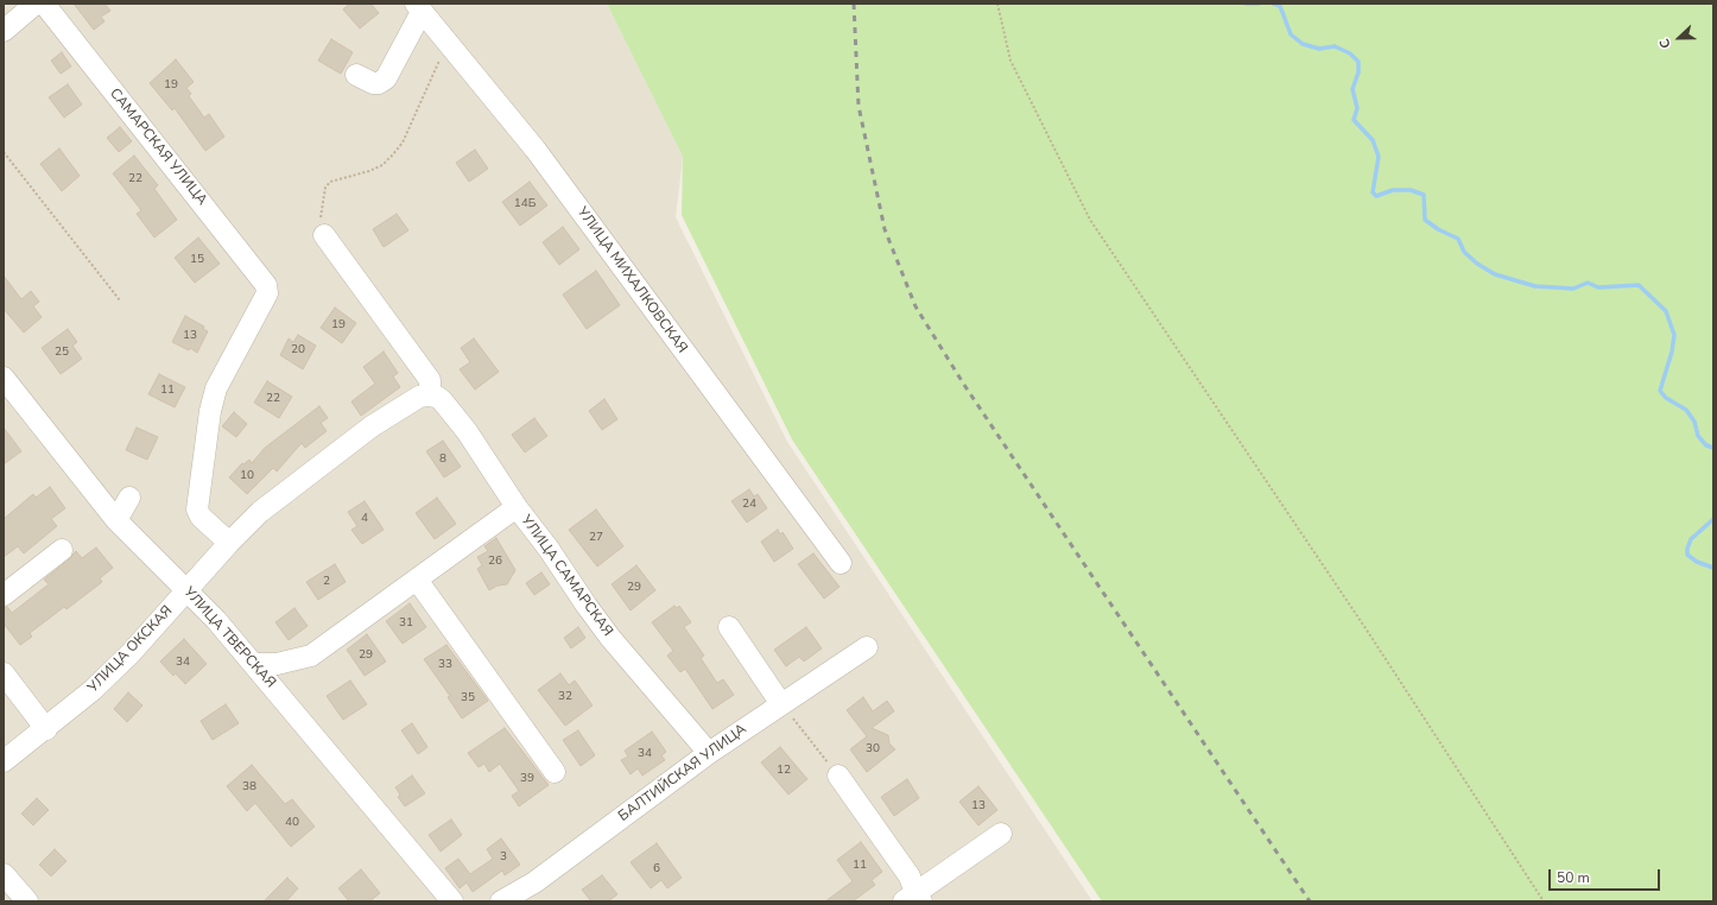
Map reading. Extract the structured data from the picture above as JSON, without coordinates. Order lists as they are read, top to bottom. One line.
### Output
{"streets":{"street":["САМАРСКАЯ УЛИЦА","УЛИЦА МИХАЛКОВСКАЯ","УЛИЦА САМАРСКАЯ","УЛИЦА ТВЕРСКАЯ","УЛИЦА ОКСКАЯ","БАЛТИЙСКАЯ УЛИЦА"]},"crossings":[["САМАРСКАЯ УЛИЦА","УЛИЦА ОКСКАЯ"],["УЛИЦА САМАРСКАЯ","УЛИЦА ОКСКАЯ"],["УЛИЦА САМАРСКАЯ","БАЛТИЙСКАЯ УЛИЦА"],["УЛИЦА ТВЕРСКАЯ","УЛИЦА ОКСКАЯ"]],"house_numbers":["19","22","14Б","15","19","13","20","25","11","22","8","10","24","4","27","26","2","29","31","29","34","33","32","35","30","34","12","39","38","13","40","3","11","6"],"scale_bar":"50 m","north":"left"}
